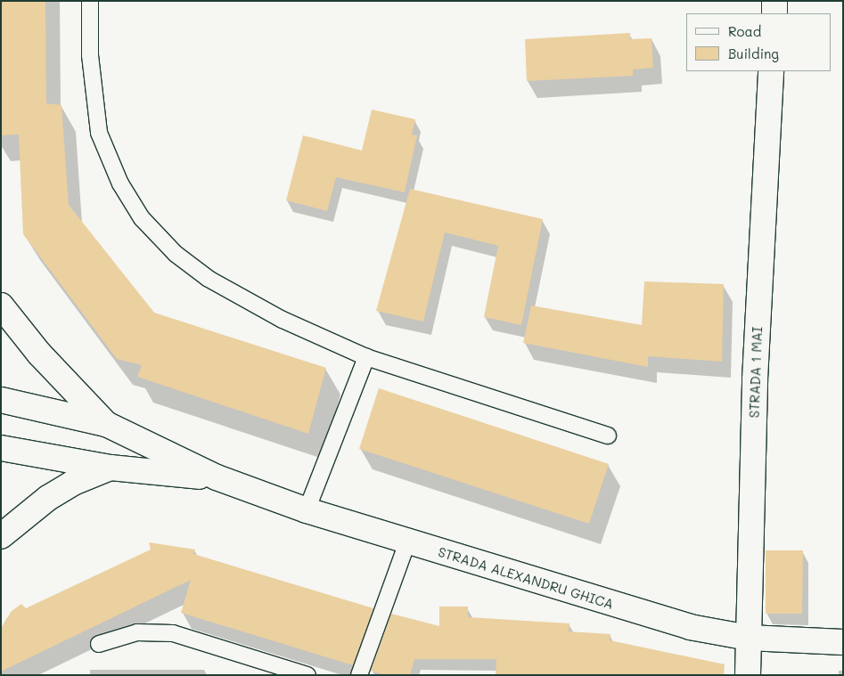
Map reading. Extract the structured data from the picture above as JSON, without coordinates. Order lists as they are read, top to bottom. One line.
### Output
{"streets":{"street":["STRADA 1 MAI","STRADA ALEXANDRU GHICA"]},"crossings":[["STRADA 1 MAI","STRADA ALEXANDRU GHICA"]],"legend":["Road","Building"]}
